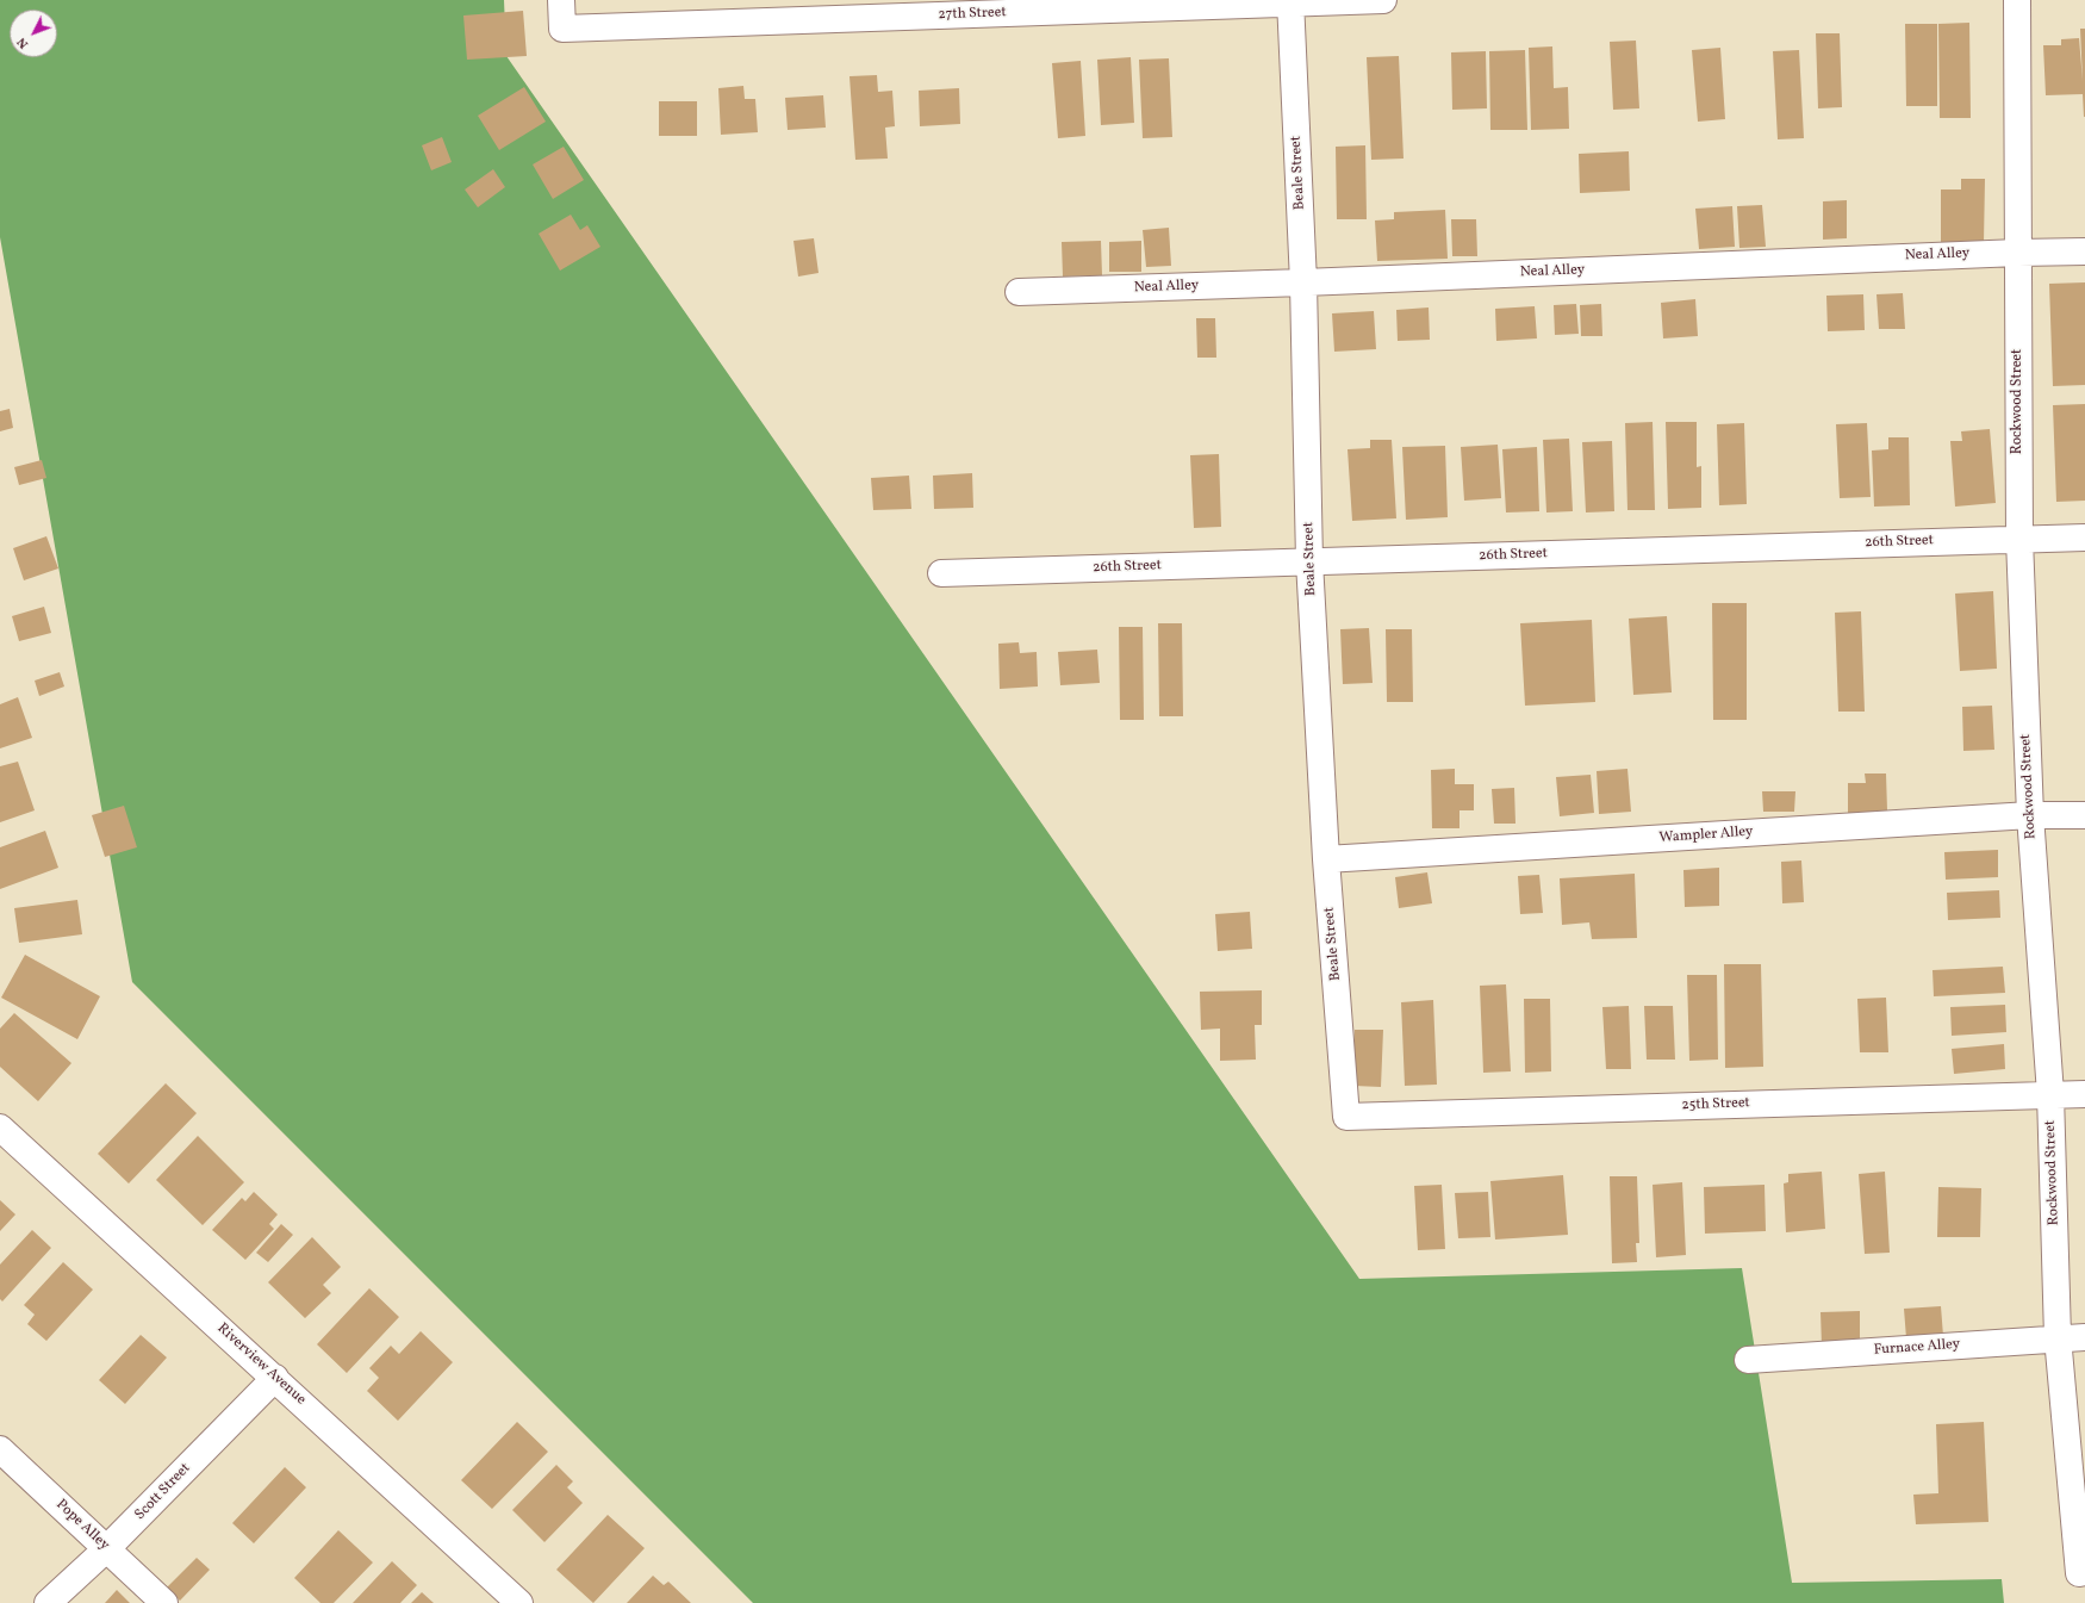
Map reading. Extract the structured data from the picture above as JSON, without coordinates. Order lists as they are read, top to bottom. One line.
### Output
{"streets":{"street":["27th Street","Beale Street","Neal Alley","Rockwood Street","26th Street","Wampler Alley","25th Street","Furnace Alley","Riverview Avenue","Scott Street","Pope Alley"]},"crossings":[["27th Street","Beale Street"],["Beale Street","Neal Alley"],["Beale Street","26th Street"],["Beale Street","Wampler Alley"],["Beale Street","25th Street"],["Neal Alley","Rockwood Street"],["Rockwood Street","26th Street"],["Rockwood Street","Wampler Alley"],["Rockwood Street","25th Street"],["Rockwood Street","Furnace Alley"],["Riverview Avenue","Scott Street"],["Scott Street","Pope Alley"]],"north":"bottom left"}
